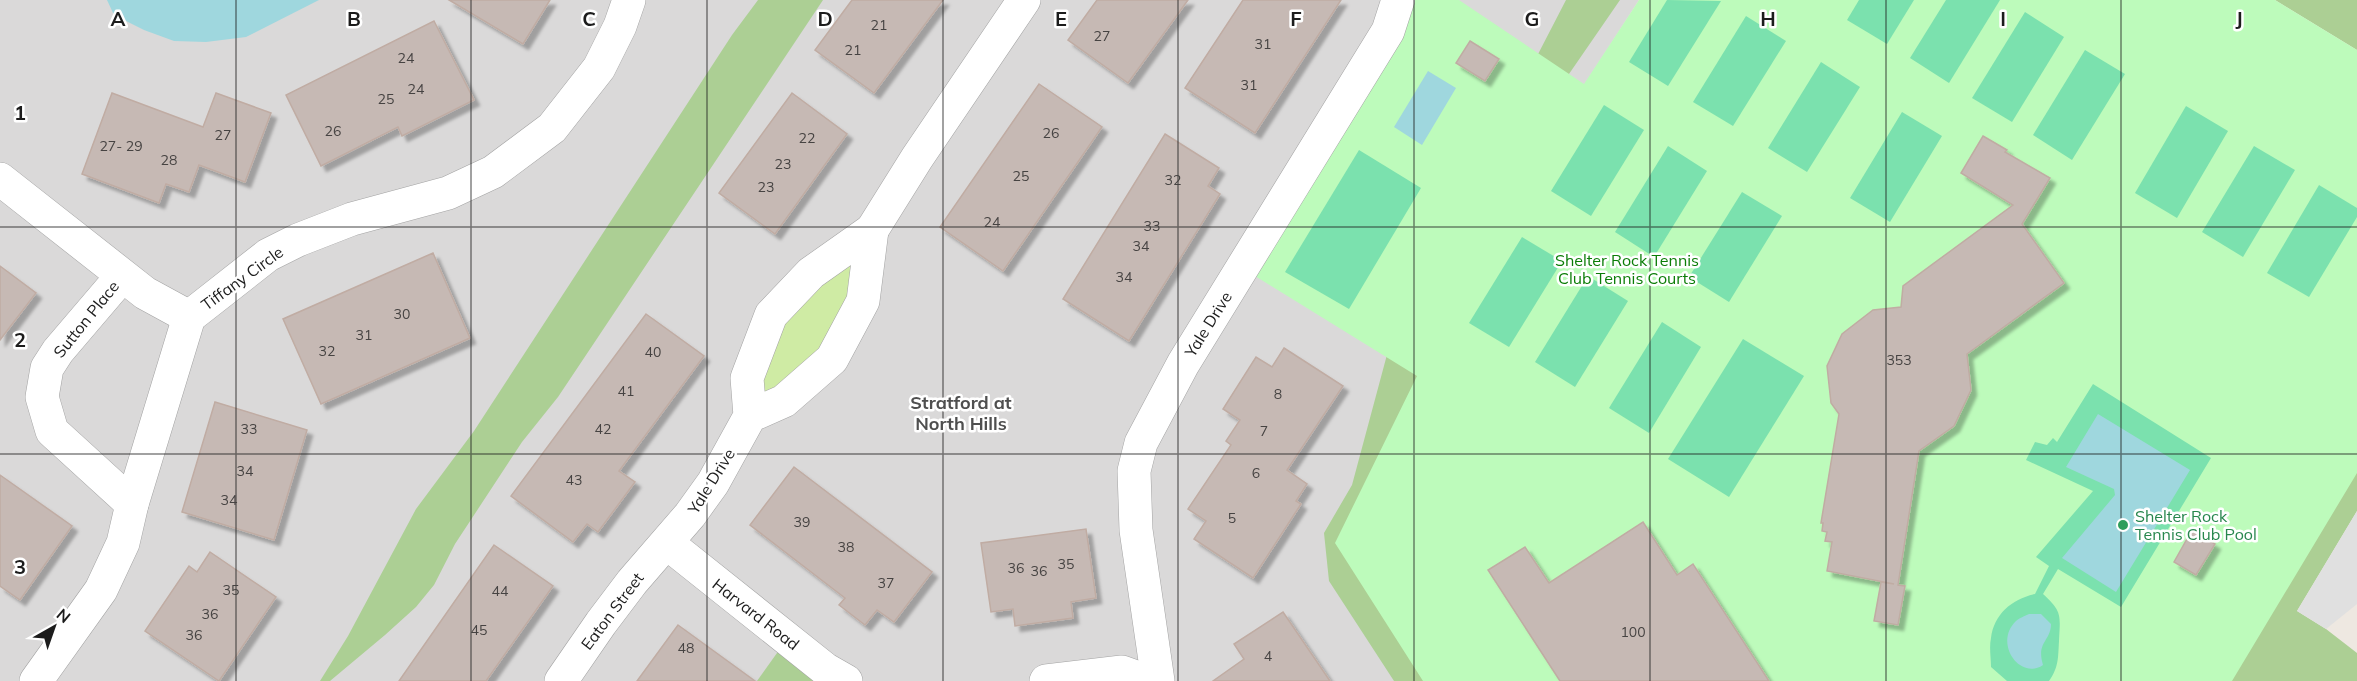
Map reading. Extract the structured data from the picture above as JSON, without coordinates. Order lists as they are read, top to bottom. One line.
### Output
{"streets":{"street":["Tiffany Circle","Sutton Place","Yale Drive","Eaton Street","Harvard Road"]},"crossings":[["Tiffany Circle","Sutton Place"],["Yale Drive","Eaton Street"],["Yale Drive","Harvard Road"],["Eaton Street","Harvard Road"]],"districts":["Stratford at North Hills"],"parks":["Shelter Rock Tennis Club Tennis Courts"],"places":["Shelter Rock Tennis Club Pool"],"house_numbers":["21","27","31","21","24","31","24","25","26","26","27","22","27- 29","28","23","25","32","23","24","33","34","34","30","31","32","40","353","41","8","33","42","7","34","6","43","34","5","39","38","35","36","36","37","35","44","36","45","100","36","48","4"],"north":"top right","grid":{"columns":["A","B","C","D","E","F","G","H","I","J"],"rows":["1","2","3"]}}
